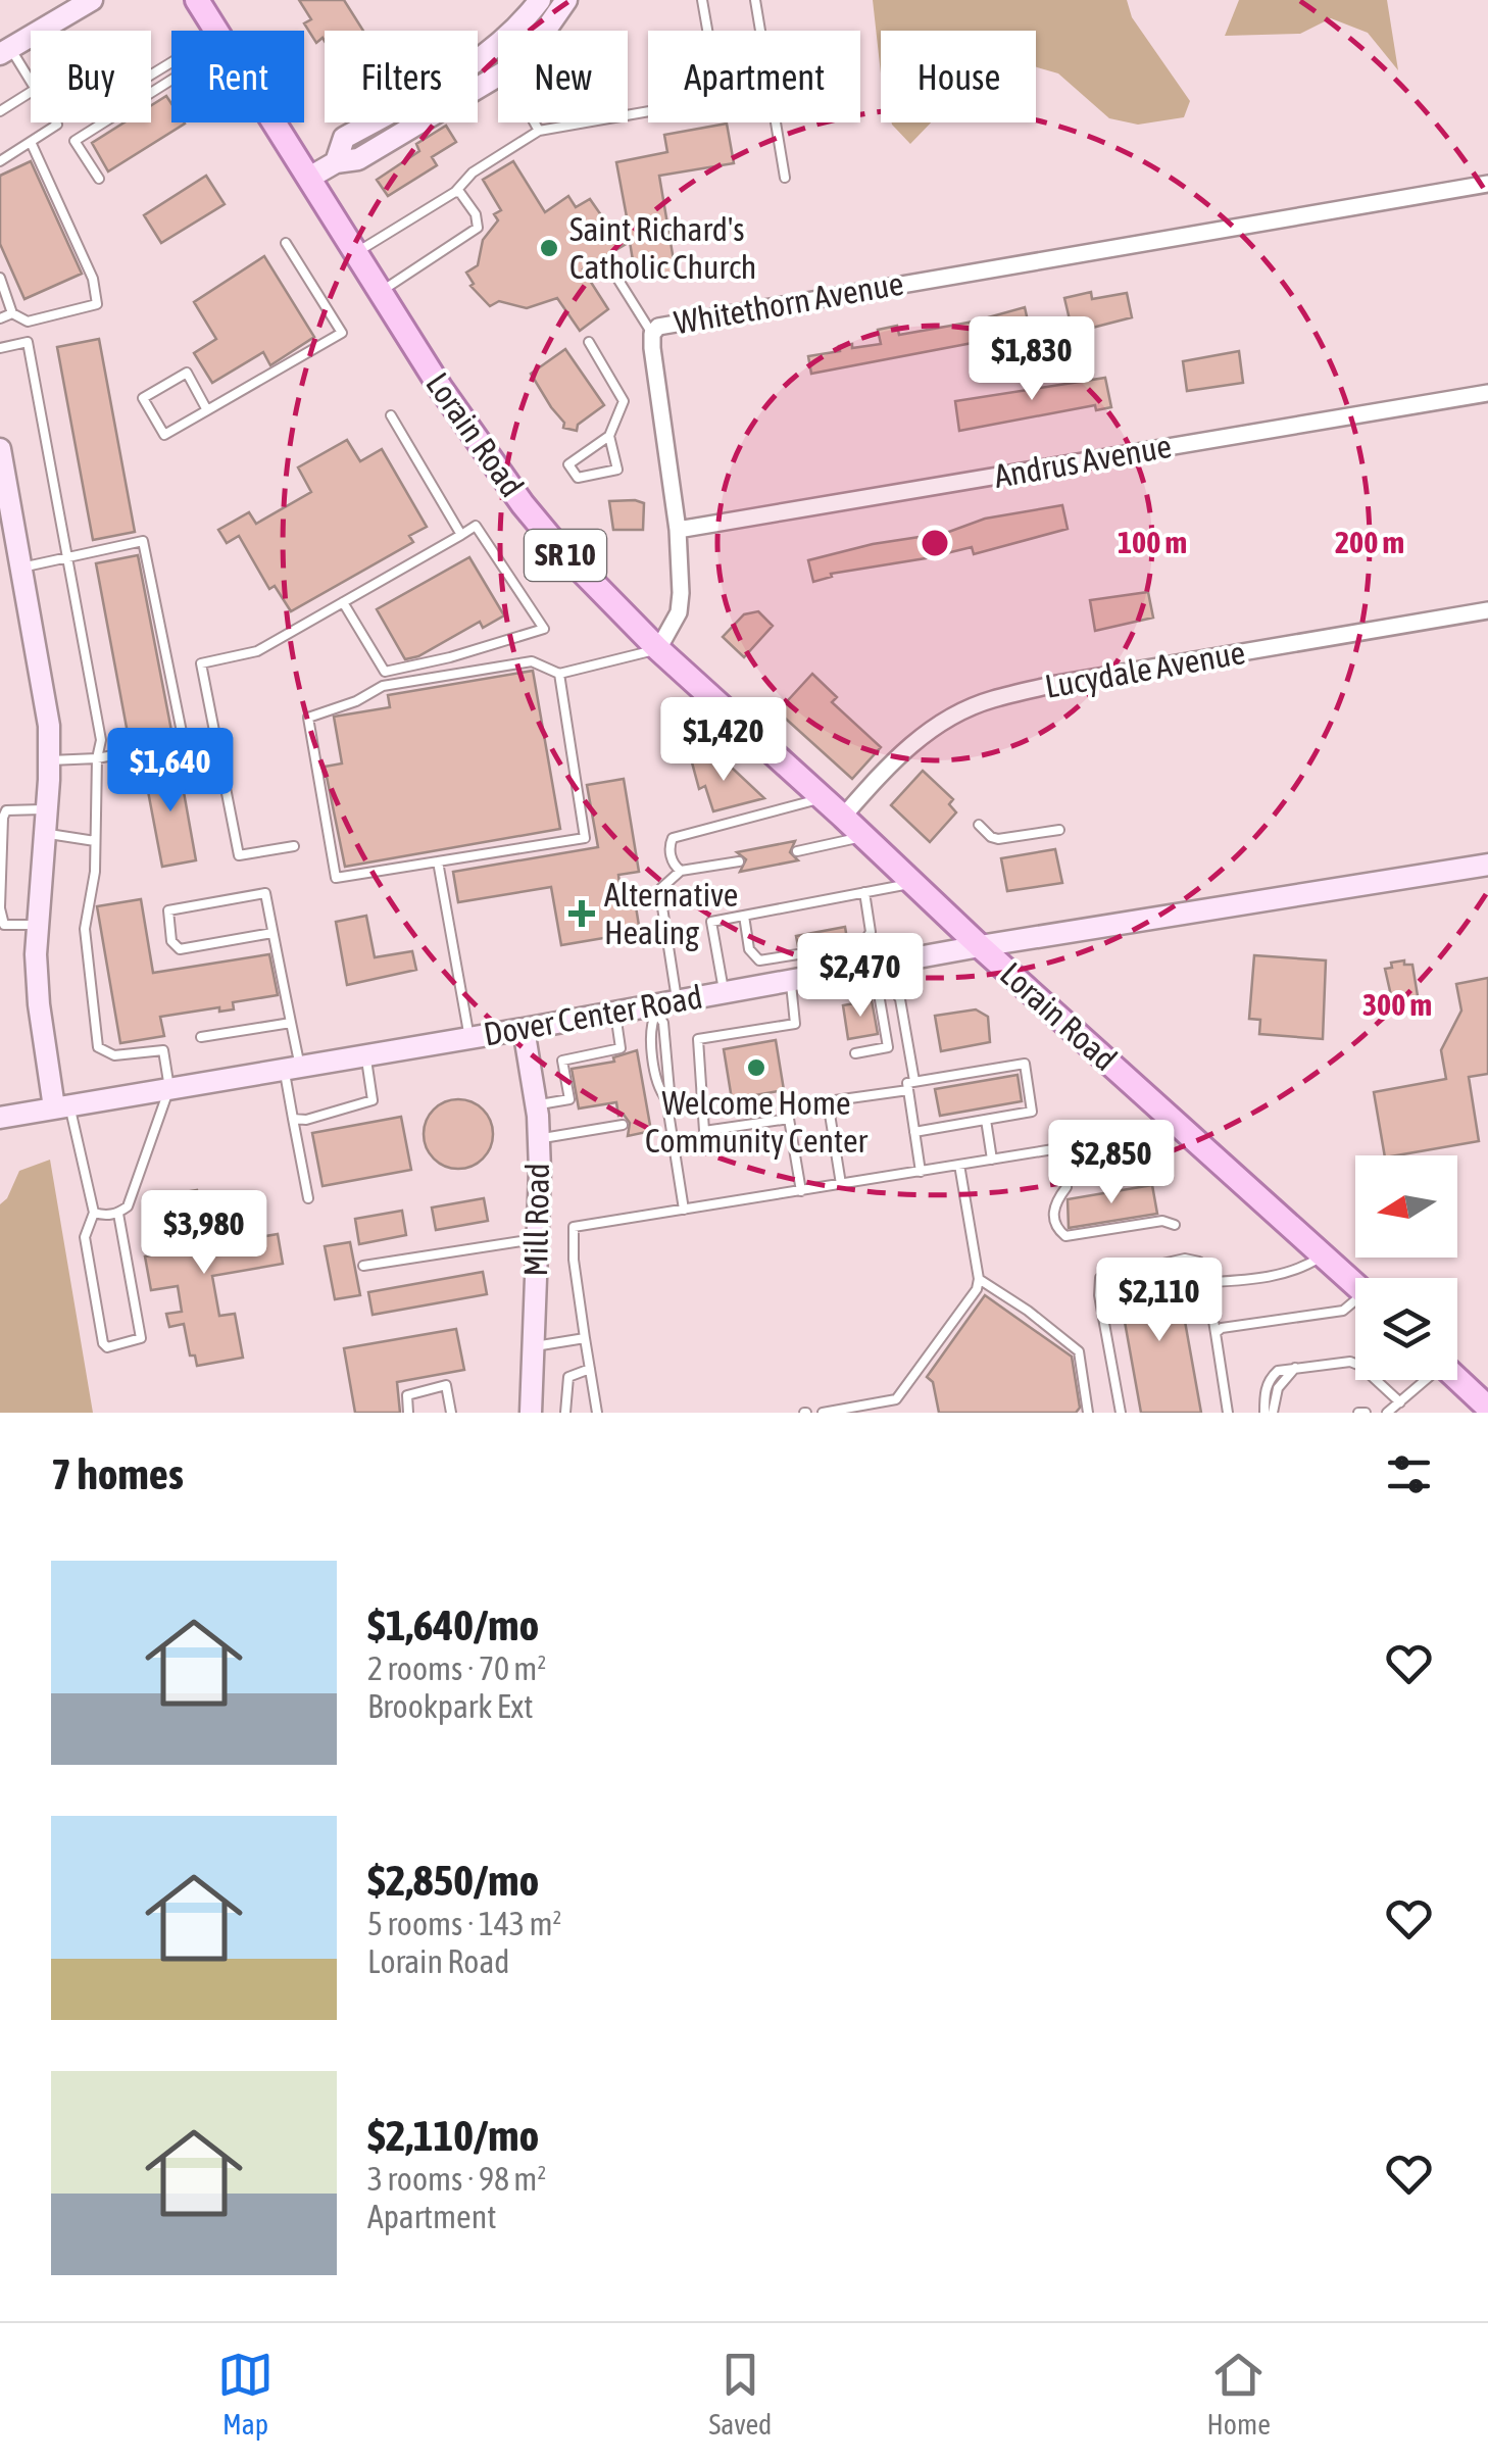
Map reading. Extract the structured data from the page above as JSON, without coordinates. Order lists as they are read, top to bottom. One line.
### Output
{"streets":{"main road":["Lorain Road","SR 10"],"street":["Whitethorn Avenue","Andrus Avenue","Lucydale Avenue","Dover Center Road","Mill Road"]},"crossings":[["Whitethorn Avenue","Lorain Road"],["Whitethorn Avenue","Andrus Avenue"],["Lorain Road","Lucydale Avenue"],["Lorain Road","Dover Center Road"],["Dover Center Road","Mill Road"]],"places":{"other":["Saint Richard's Catholic Church","Welcome Home Community Center"],"health":["Alternative Healing"]},"north":"left","page":{"chip":["Buy","Rent","Filters","New","Apartment","House"],"price":["$1,830","$1,420","$1,640","$2,470","$2,850","$3,980","$2,110"],"heading":"7 homes","list":[{"name":"$1,640/mo","note":"2 rooms · 70 m² · Brookpark Ext"},{"name":"$2,850/mo","note":"5 rooms · 143 m² · Lorain Road"},{"name":"$2,110/mo","note":"3 rooms · 98 m² · Apartment"}],"tabs":["Map","Saved","Home"]},"rings":["100 m","200 m","300 m"]}
